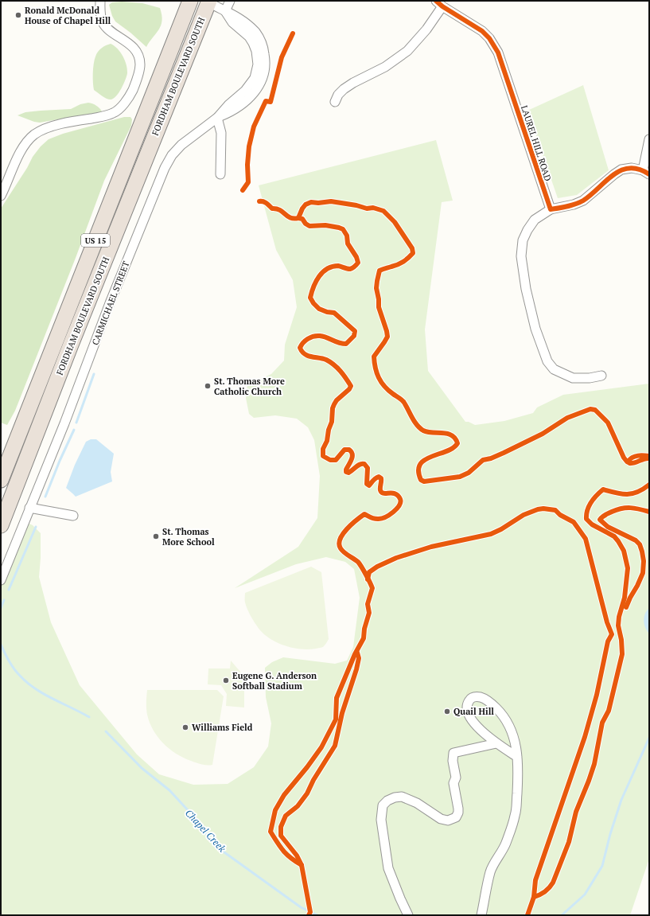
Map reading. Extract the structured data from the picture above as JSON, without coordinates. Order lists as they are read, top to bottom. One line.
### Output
{"streets":{"highway":["FORDHAM BOULEVARD SOUTH","US 15"],"street":["LAUREL HILL ROAD","CARMICHAEL STREET"]},"water":["Chapel Creek"],"places":["Ronald McDonald House of Chapel Hill","St. Thomas More Catholic Church","St. Thomas More School","Eugene G. Anderson Softball Stadium","Quail Hill","Williams Field"]}
